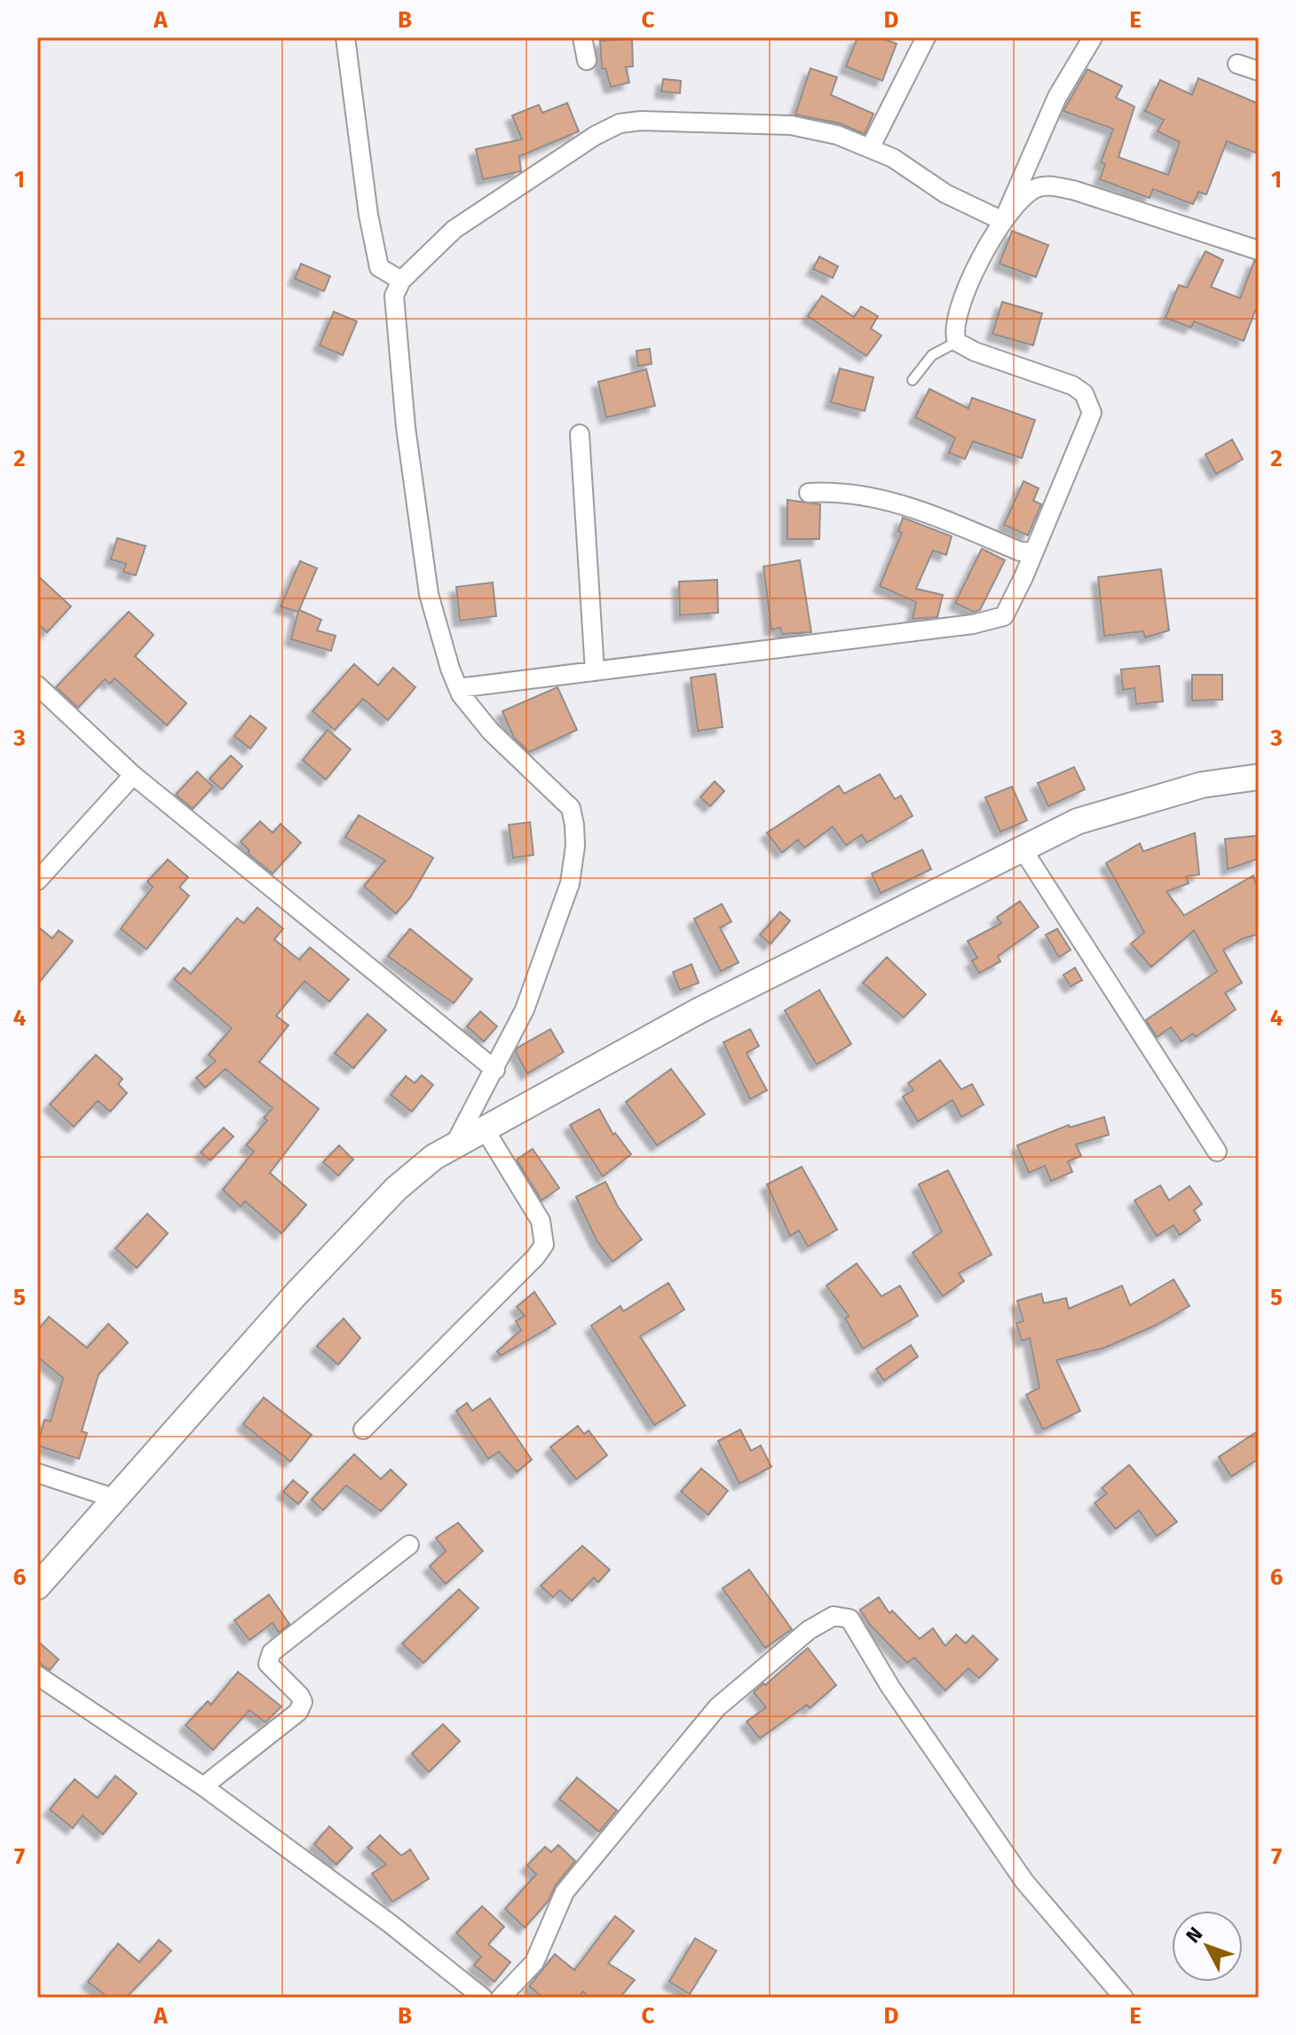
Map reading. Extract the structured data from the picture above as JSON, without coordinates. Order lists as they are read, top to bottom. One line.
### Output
{"north":"top left","grid":{"columns":["A","B","C","D","E"],"rows":["1","2","3","4","5","6","7"]}}
